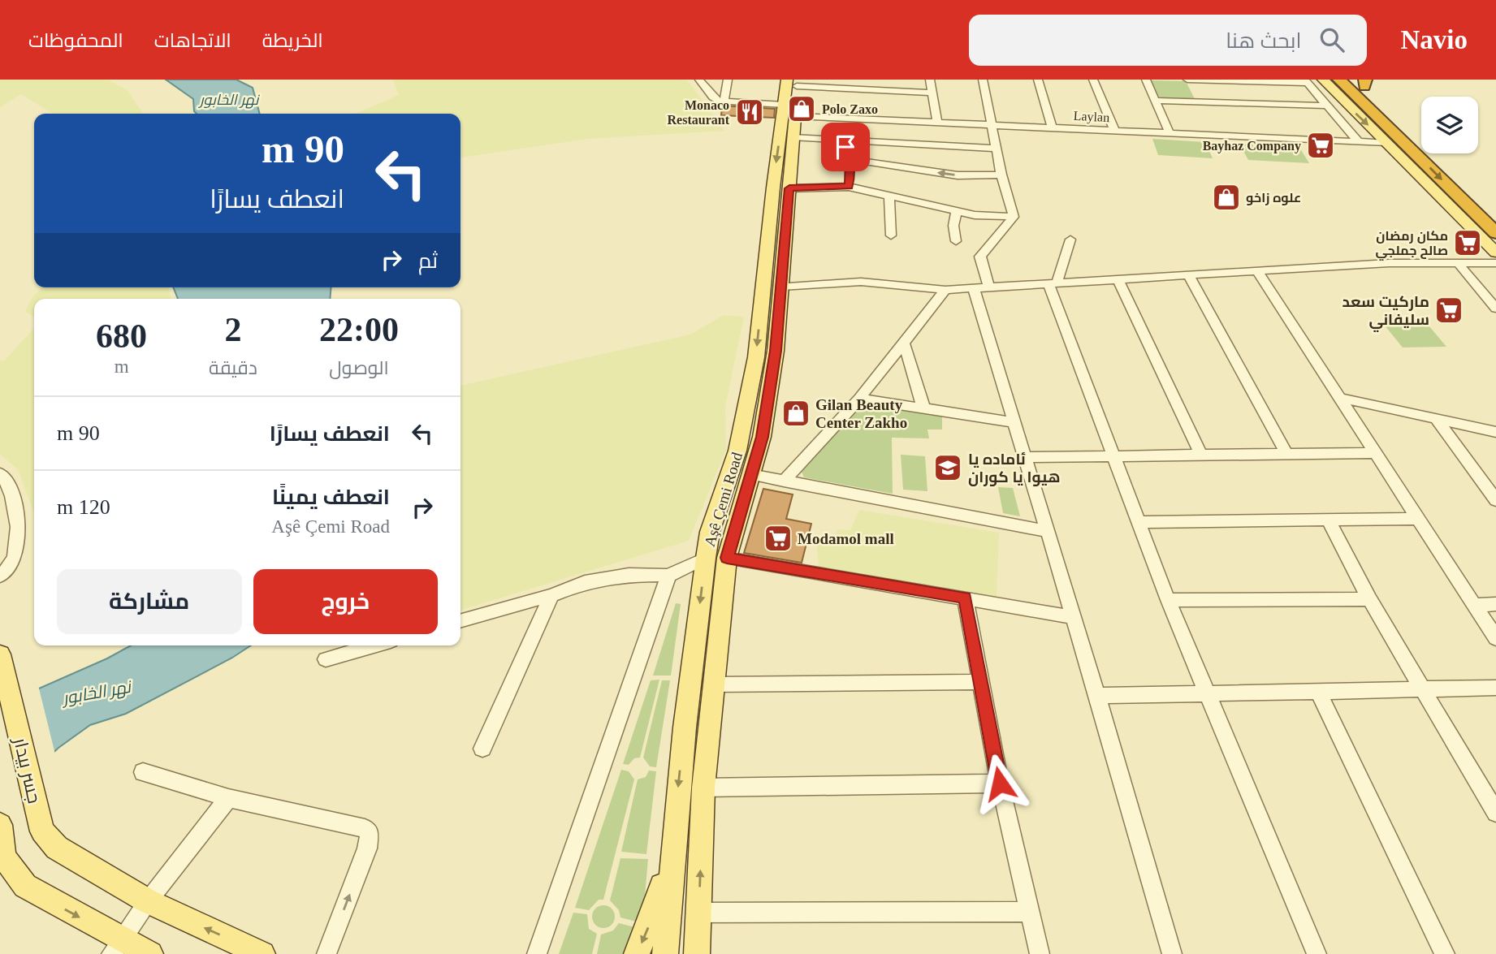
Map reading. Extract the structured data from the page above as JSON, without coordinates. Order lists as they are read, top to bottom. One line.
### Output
{"streets":{"main road":["Aşê Çemi Road","جسر بيدار"],"street":["Laylan"]},"crossings":[["Laylan","Aşê Çemi Road"]],"water":["نهر الخابور"],"places":{"shop":["Polo Zaxo","علوه زاخو","Gilan Beauty Center Zakho"],"restaurant":["Monaco Restaurant"],"supermarket":["Bayhaz Company","مكان رمضان صالح جملجي","ماركيت سعد سليفاني","Modamol mall"],"school or university":["ئاماده یا هیوا یا کوران"]},"page":{"header":"Navio","search":"ابحث هنا","nav":["الخريطة","الاتجاهات","المحفوظات"],"turn":["90 m","انعطف يسارًا"],"then":"ثم","eta":["22:00","الوصول","2","دقيقة","680","m"],"list":[{"name":"انعطف يسارًا","value":"90 m"},{"name":"انعطف يمينًا","note":"Aşê Çemi Road","value":"120 m"}],"buttons":["خروج","مشاركة"]}}
